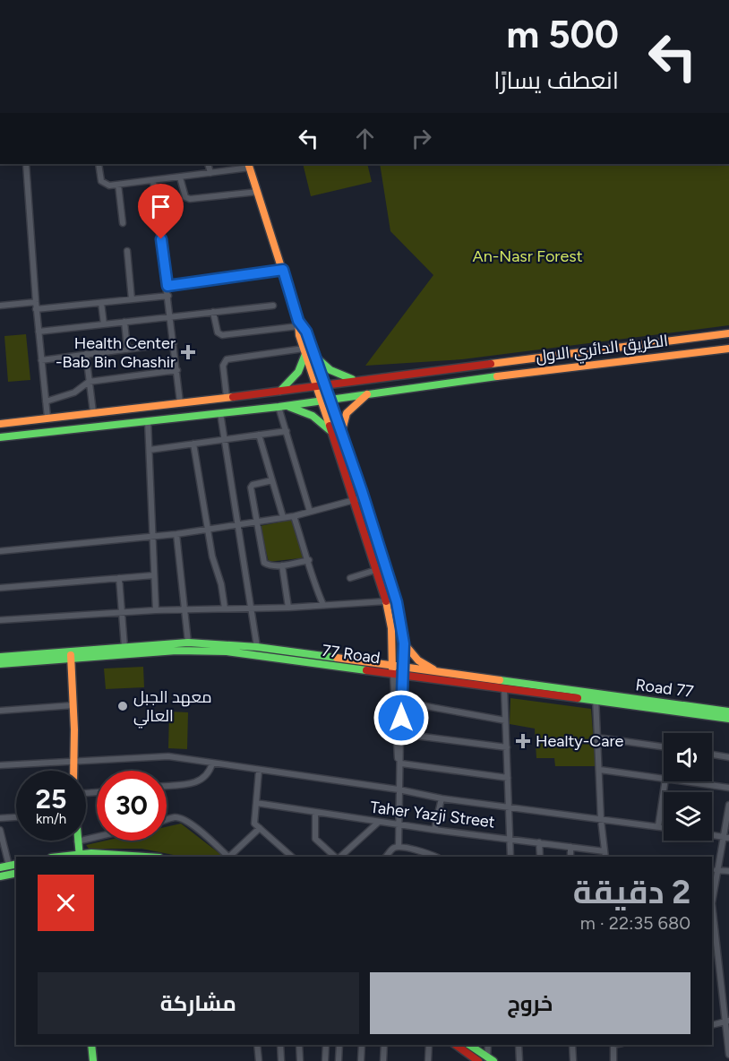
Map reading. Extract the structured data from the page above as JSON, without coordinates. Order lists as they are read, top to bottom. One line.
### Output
{"streets":{"main road":["الطريق الدائري الاول","77 Road","Road 77"],"street":["Taher Yazji Street"]},"crossings":[["77 Road","Road 77"]],"parks":["An-Nasr Forest"],"places":{"health":["Health Center -Bab Bin Ghashir","Healty-Care"],"other":["معهد الجبل العالي"]},"page":{"turn":["500 m","انعطف يسارًا"],"speed":"25 km/h","limit":"30","heading":["2 دقيقة","680 m · 22:35"],"buttons":["خروج","مشاركة"]}}
